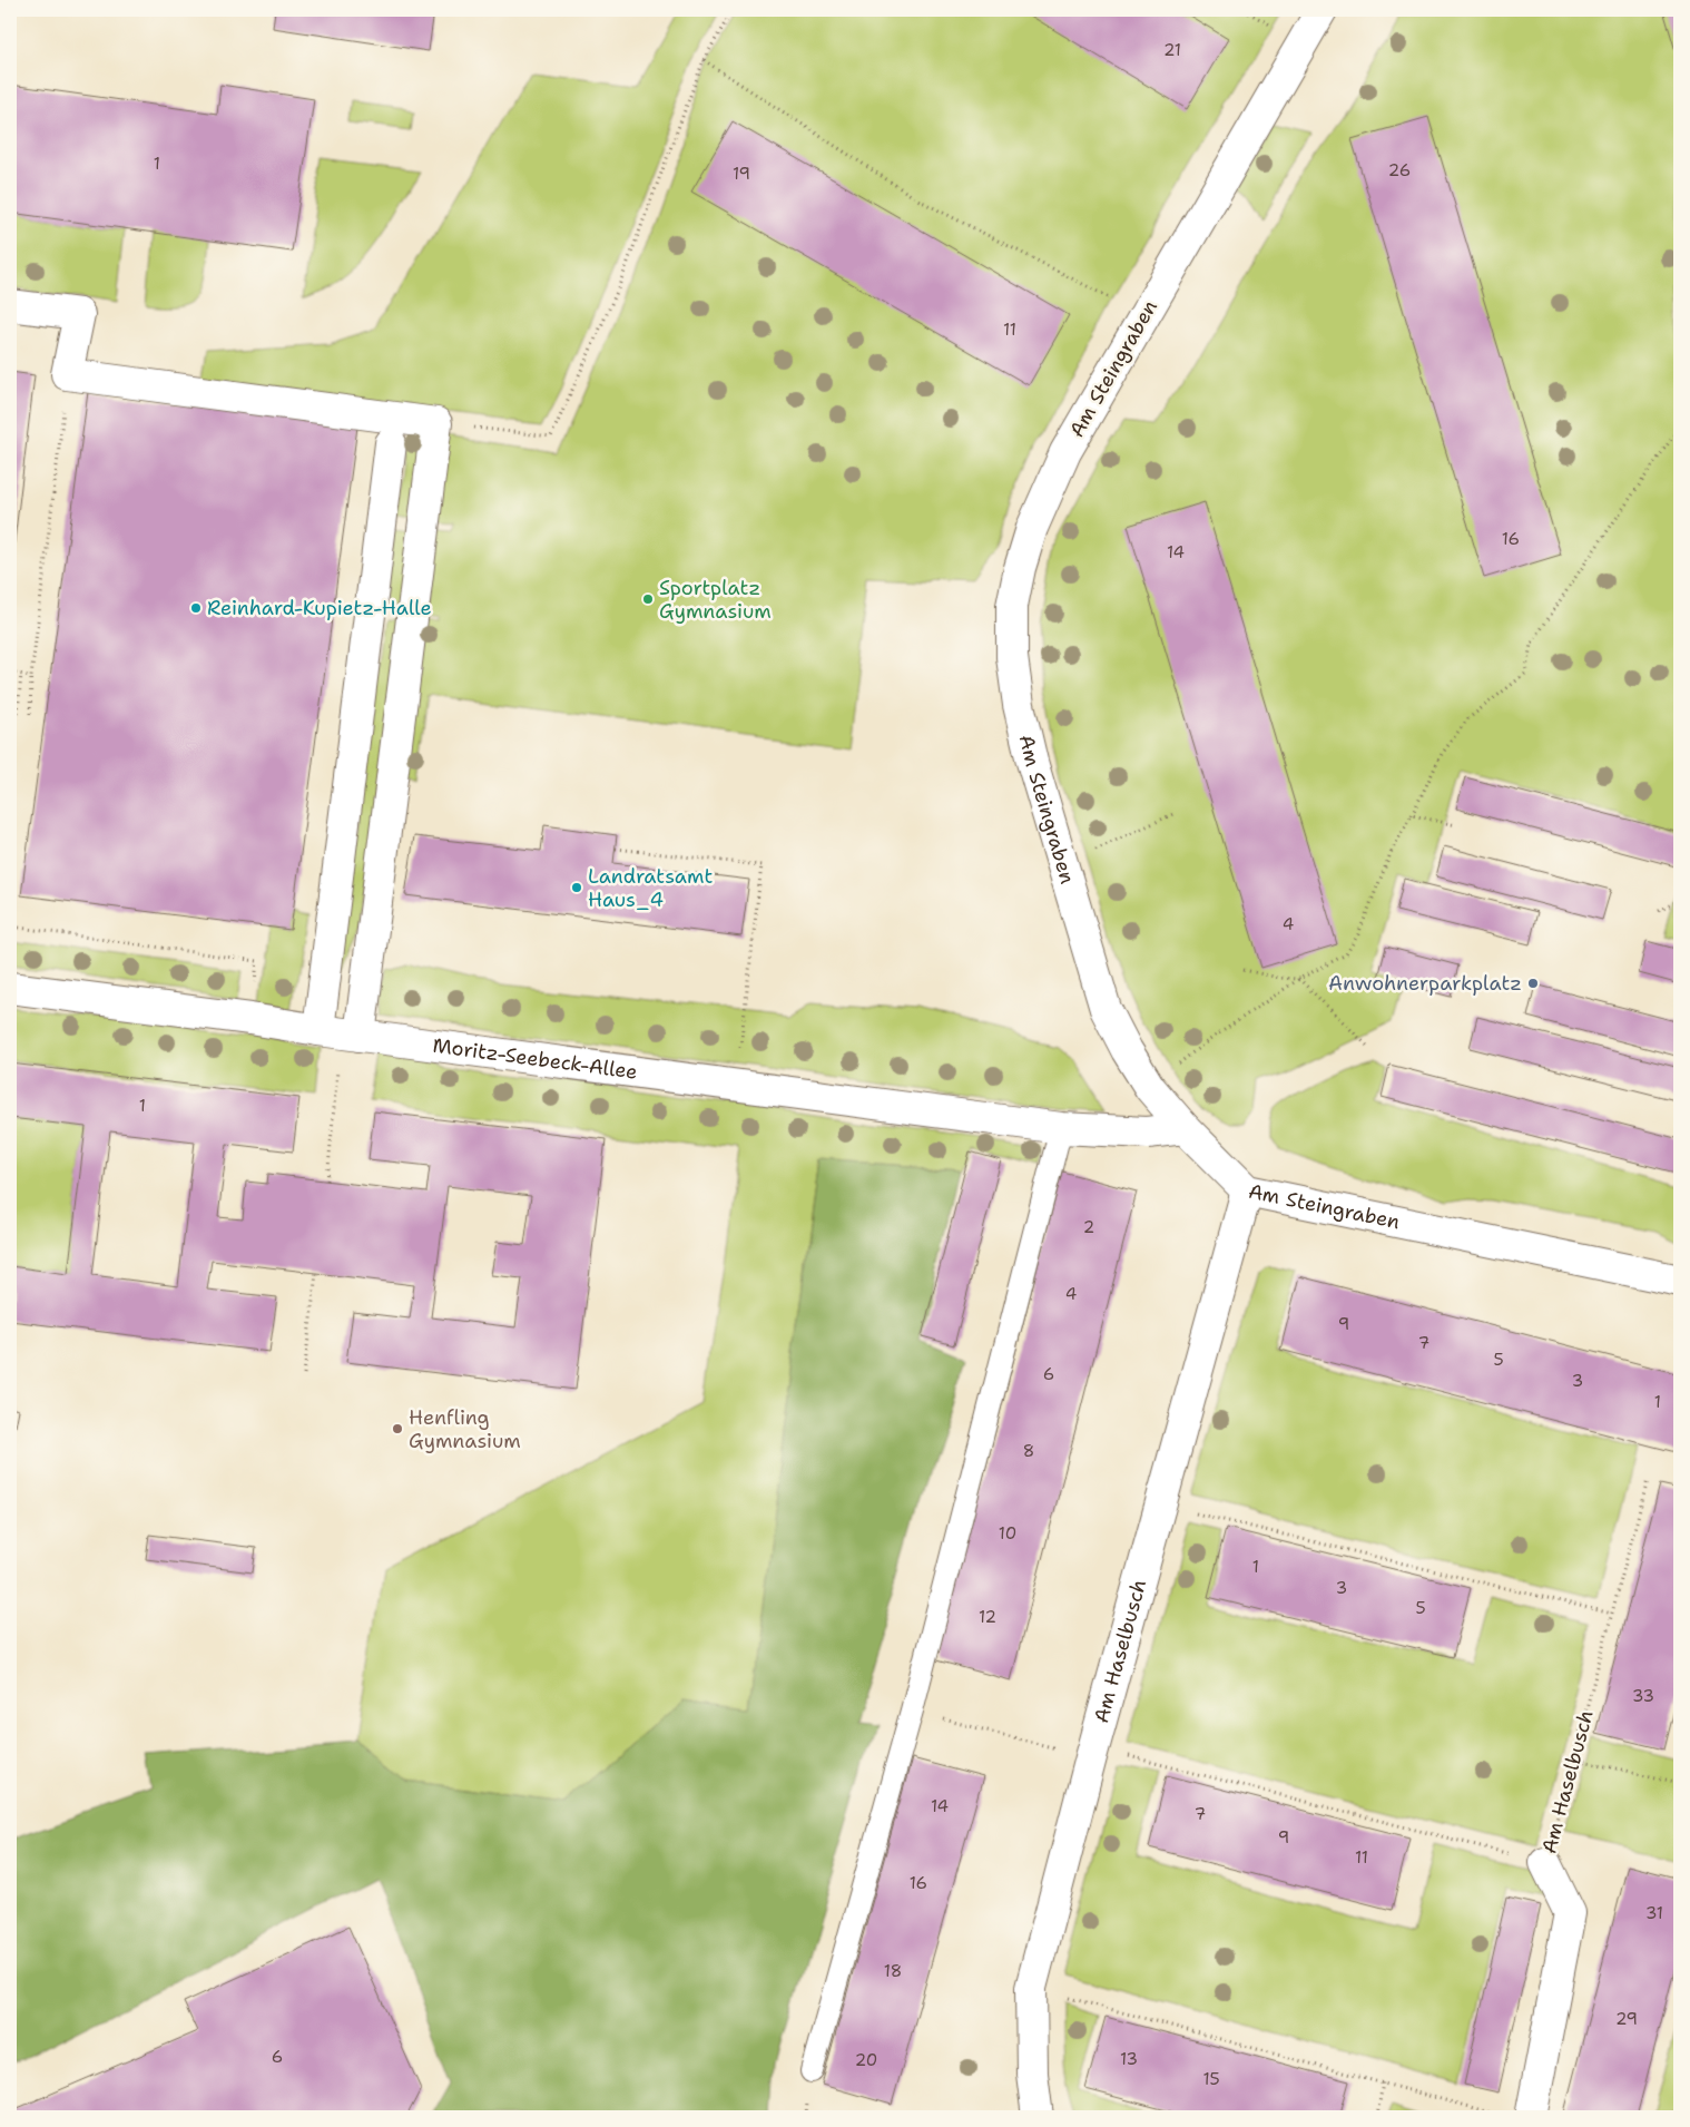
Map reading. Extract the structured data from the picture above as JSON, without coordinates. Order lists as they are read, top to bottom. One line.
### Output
{"streets":{"street":["Am Steingraben","Moritz-Seebeck-Allee","Am Haselbusch"]},"crossings":[["Am Steingraben","Moritz-Seebeck-Allee"],["Am Steingraben","Am Haselbusch"]],"places":["Sportplatz Gymnasium","Reinhard-Kupietz-Halle","Landratsamt Haus_4","Anwohnerparkplatz","Henfling Gymnasium"],"house_numbers":["21","1","26","19","11","16","14","4","1","2","4","9","7","5","6","3","1","8","10","1","3","5","12","33","14","7","9","11","16","31","18","29","6","13","20","15"]}
